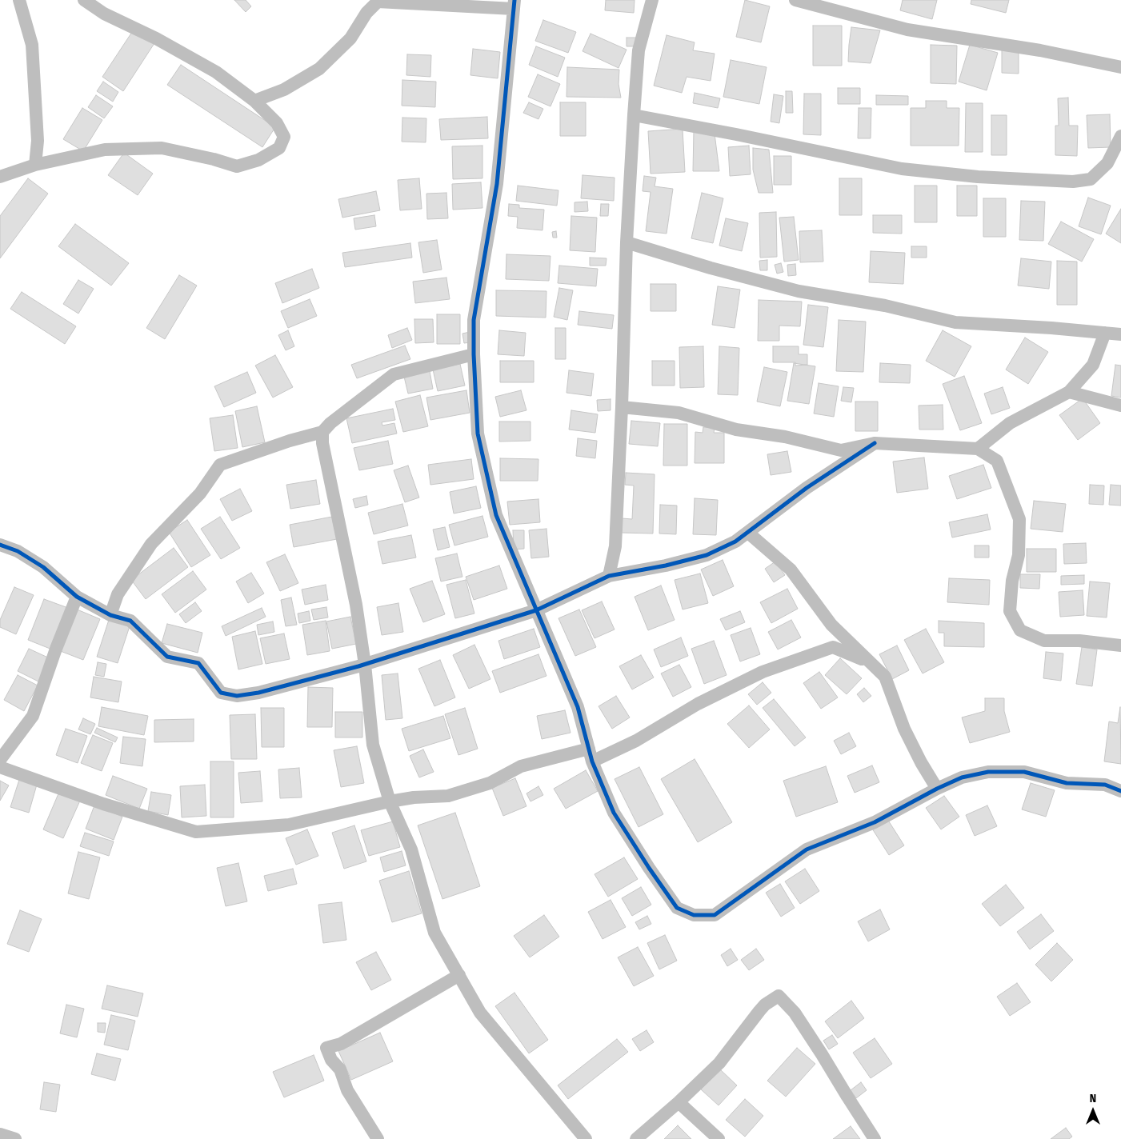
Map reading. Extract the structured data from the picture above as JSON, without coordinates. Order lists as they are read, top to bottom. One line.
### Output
{"north":"top"}
